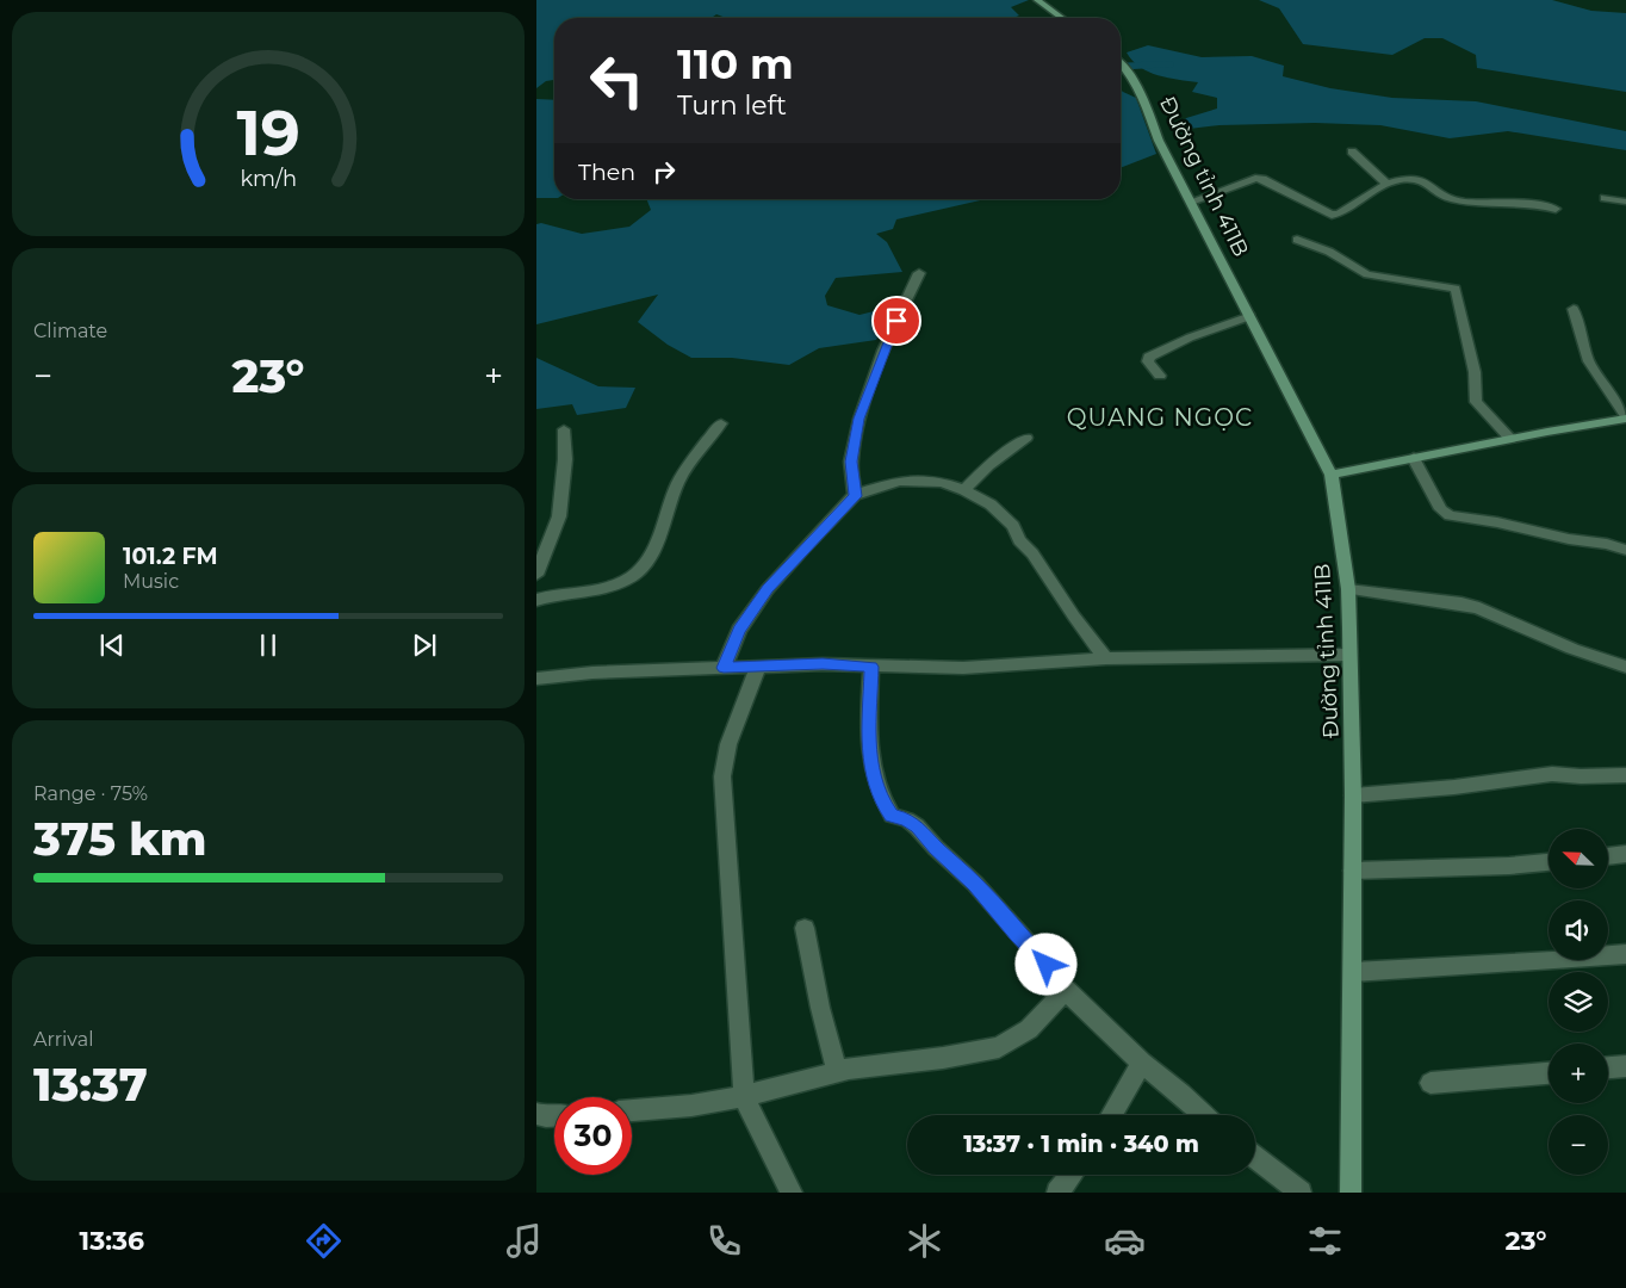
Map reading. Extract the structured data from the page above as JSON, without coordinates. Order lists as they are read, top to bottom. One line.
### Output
{"streets":{"main road":["Đường tỉnh 411B"]},"districts":["QUANG NGỌC"],"north":"top left","page":{"turn":["110 m","Turn left"],"then":"Then","tile":["Climate",["Range · 75%","375 km"],["Arrival","13:37"]],"heat":["−","23°","+"],"song":["101.2 FM","Music"],"map_buttons":["+","−"],"limit":"30","trip":"13:37 · 1 min · 340 m","tabs":["13:36","23°"],"gauge":["19","km/h"]}}
